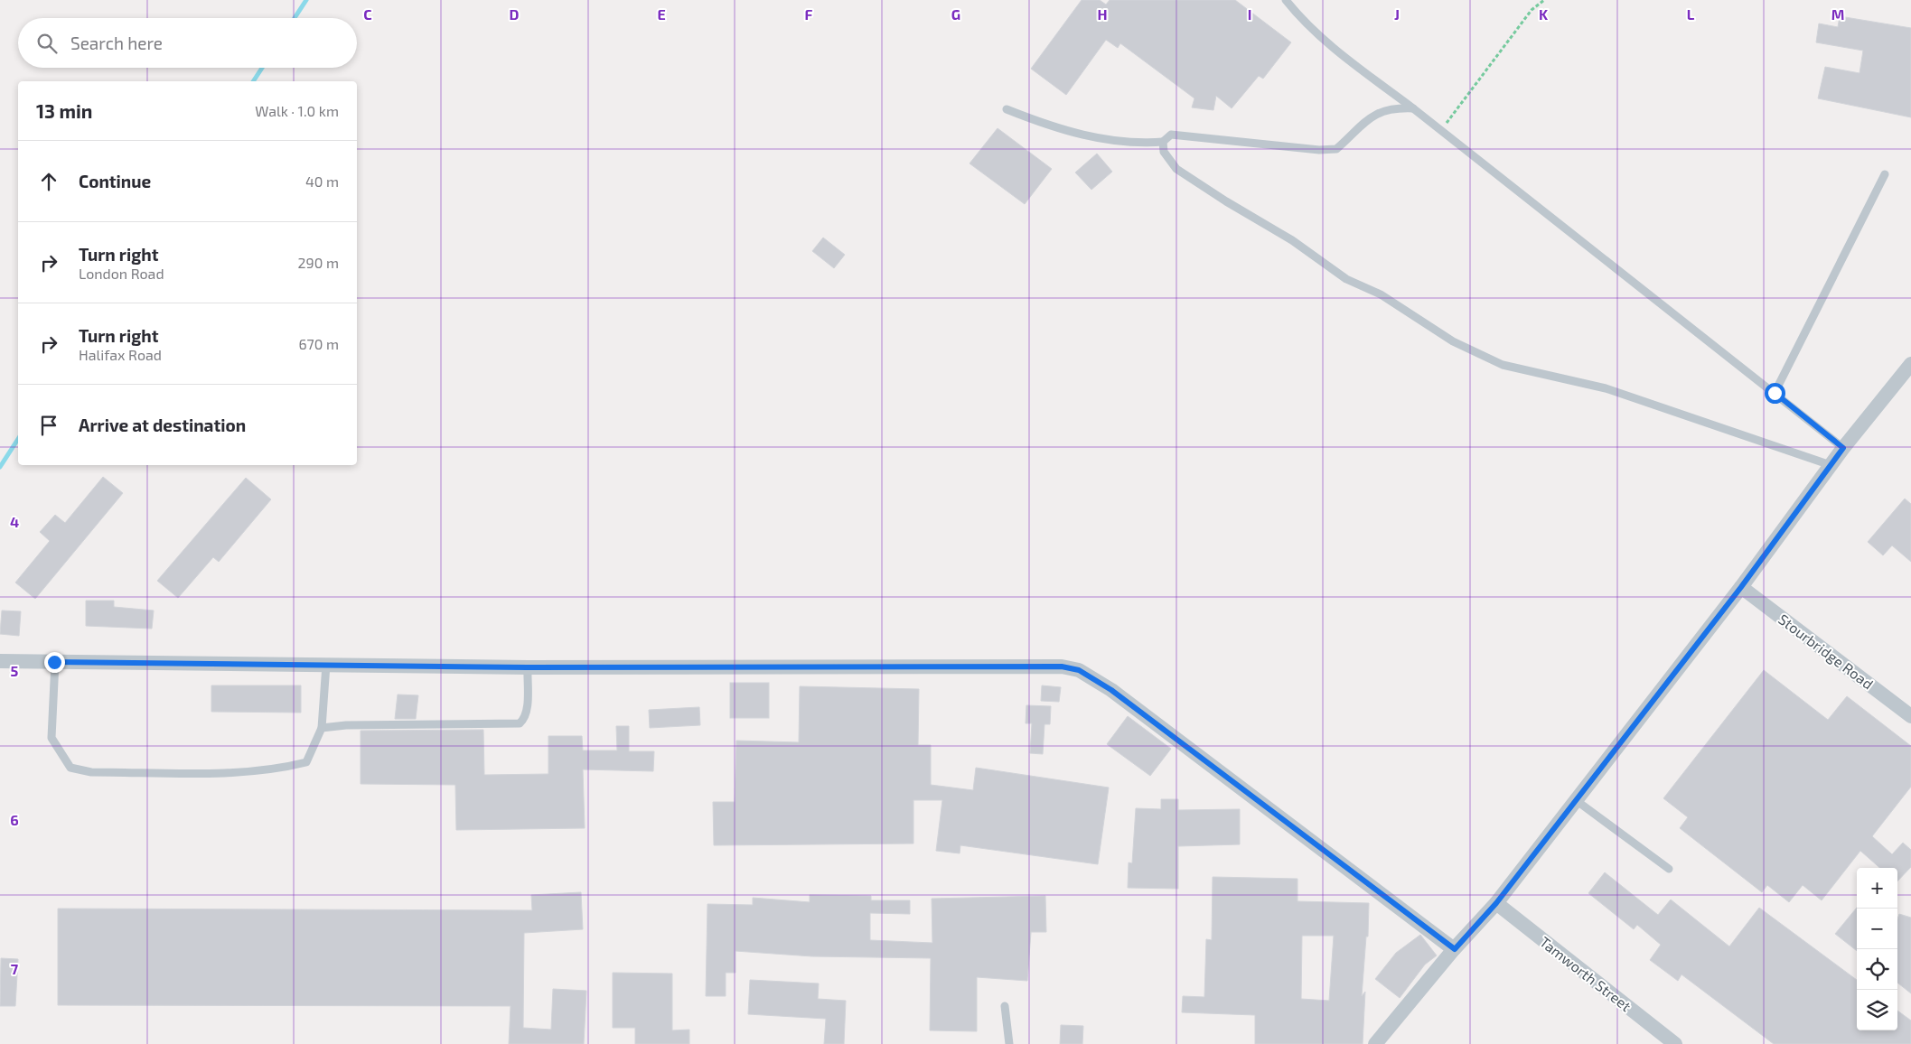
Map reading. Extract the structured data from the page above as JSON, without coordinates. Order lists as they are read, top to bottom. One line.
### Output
{"streets":{"street":["Stourbridge Road","Tamworth Street"]},"page":{"search":"Search here","heading":["13 min","Walk · 1.0 km"],"list":[["Continue","40 m"],["Turn right","London Road","290 m"],["Turn right","Halifax Road","670 m"],"Arrive at destination"],"map_buttons":["+","−"]},"grid":{"columns":["C","D","E","F","G","H","I","J","K","L","M"],"rows":["4","5","6","7"]}}
